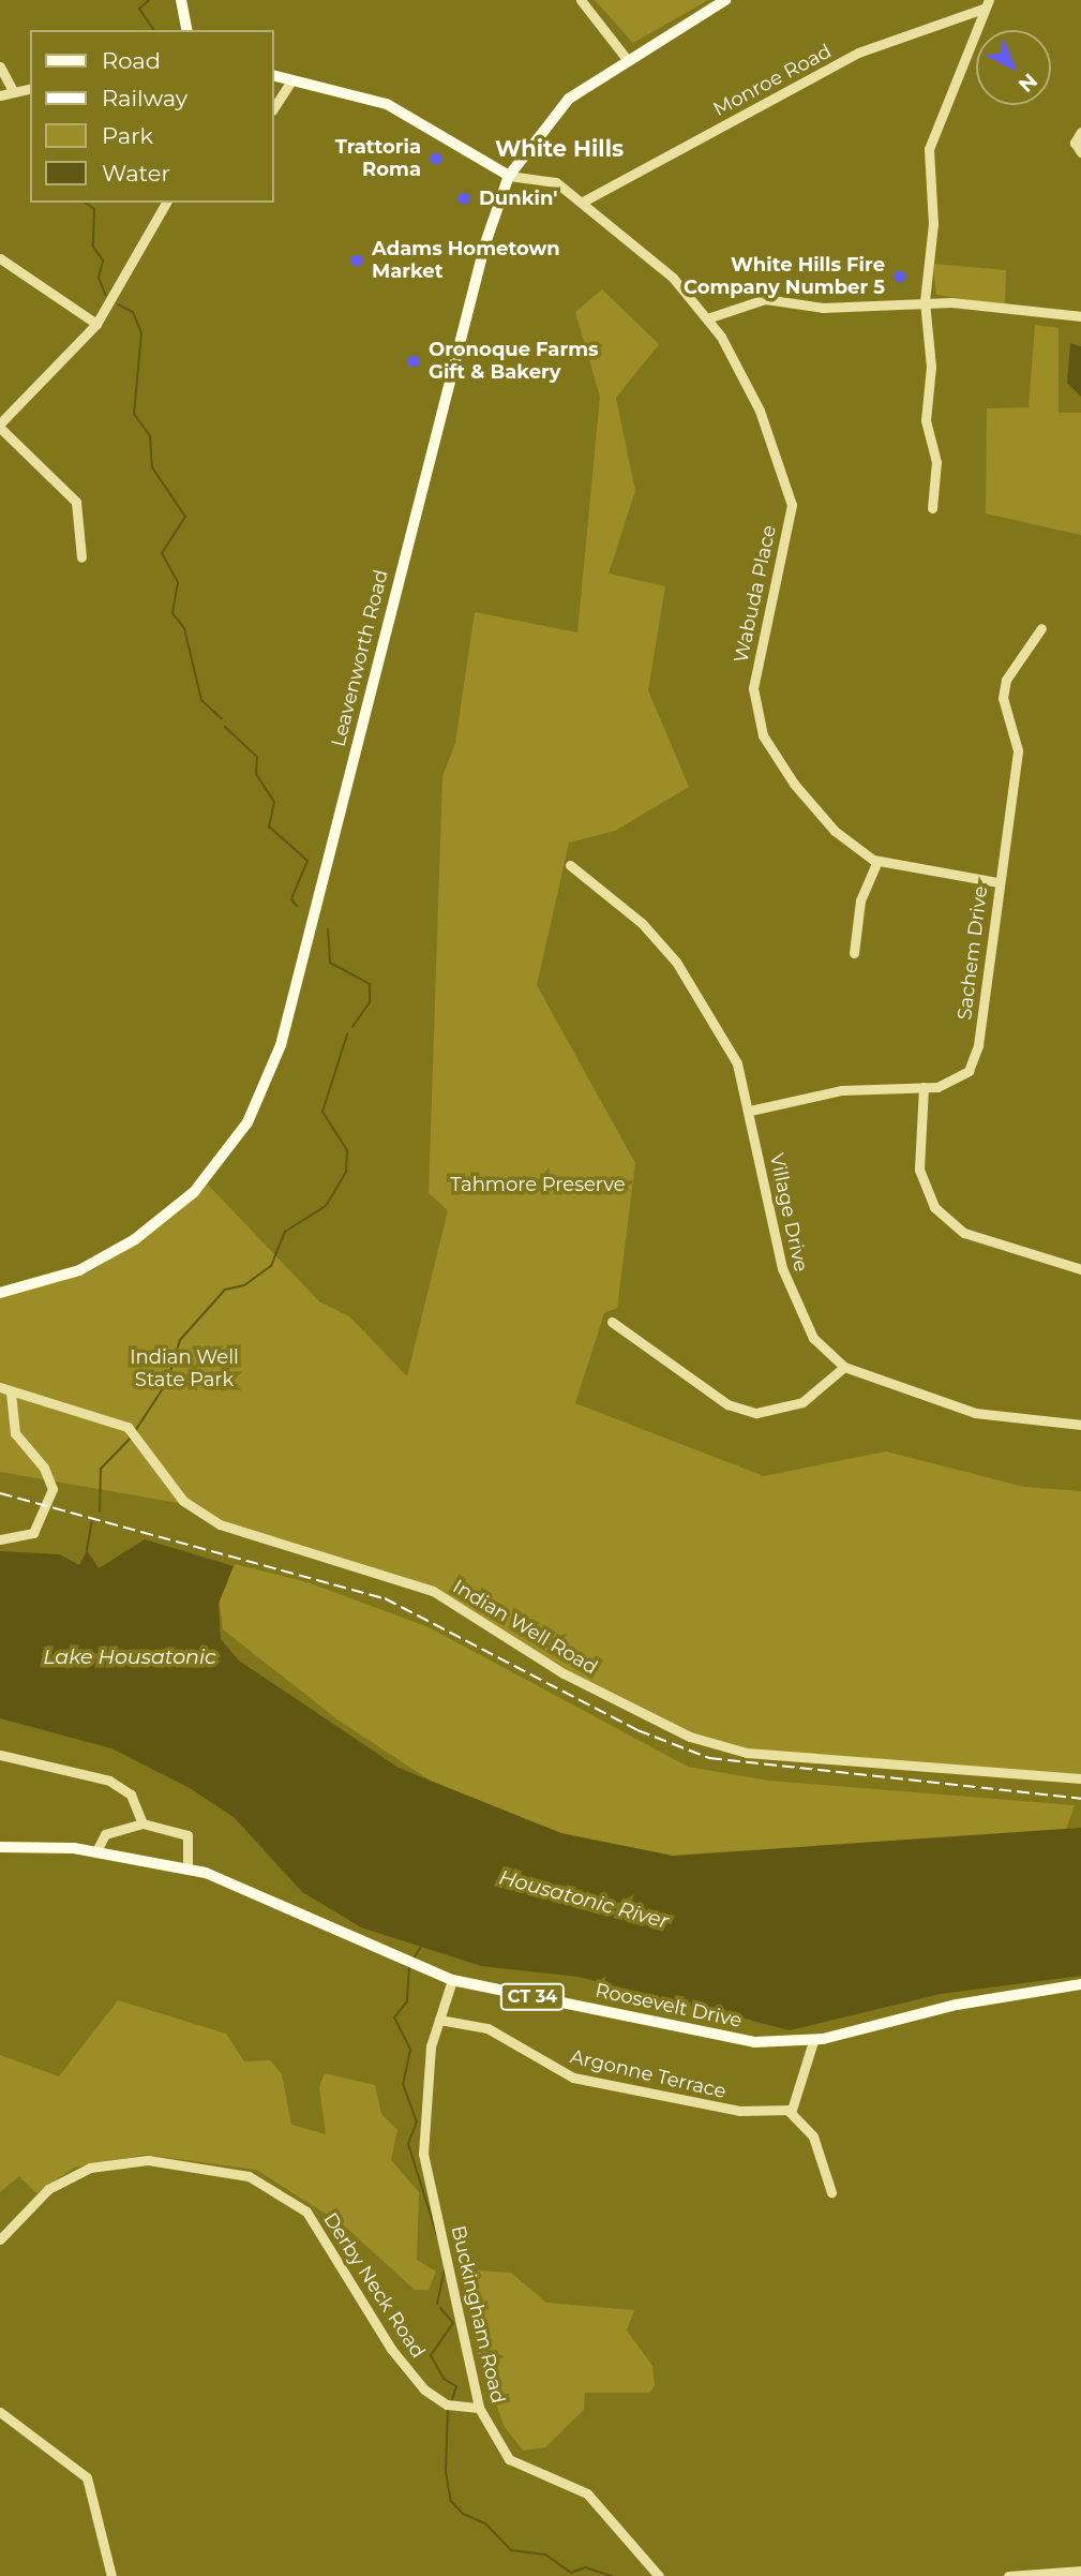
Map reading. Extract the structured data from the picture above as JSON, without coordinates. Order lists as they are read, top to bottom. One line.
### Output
{"streets":{"main road":["Leavenworth Road","CT 34","Roosevelt Drive"],"street":["Monroe Road","Wabuda Place","Sachem Drive","Village Drive","Indian Well Road","Argonne Terrace","Derby Neck Road","Buckingham Road"]},"crossings":[["Monroe Road","Wabuda Place"],["Wabuda Place","Leavenworth Road"],["Wabuda Place","Sachem Drive"],["Sachem Drive","Village Drive"],["Roosevelt Drive","Buckingham Road"],["Argonne Terrace","Buckingham Road"],["Derby Neck Road","Buckingham Road"]],"districts":["White Hills"],"water":["Lake Housatonic","Housatonic River"],"parks":["Tahmore Preserve","Indian Well State Park"],"places":["Trattoria Roma","Dunkin'","Adams Hometown Market","White Hills Fire Company Number 5","Oronoque Farms Gift & Bakery"],"legend":["Road","Railway","Park","Water"],"north":"bottom right"}
